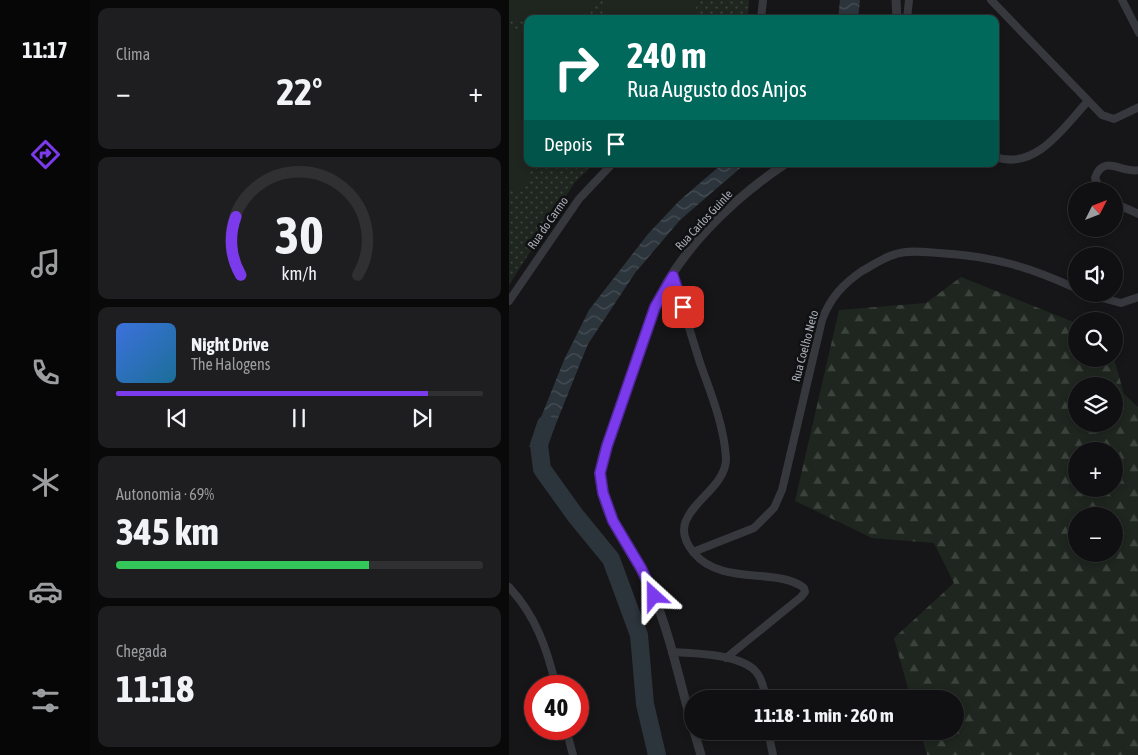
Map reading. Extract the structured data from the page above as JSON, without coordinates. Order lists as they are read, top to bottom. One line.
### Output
{"streets":{"street":["Rua Carlos Guinle","Rua do Carmo","Rua Coelho Neto"]},"north":"top right","page":{"tabs":"11:17","tile":["Clima",["Autonomia · 69%","345 km"],["Chegada","11:18"]],"turn":["240 m","Rua Augusto dos Anjos"],"heat":["−","22°","+"],"then":"Depois","map_buttons":["+","−"],"song":["Night Drive","The Halogens"],"limit":"40","trip":"11:18 · 1 min · 260 m","gauge":["30","km/h"]}}
